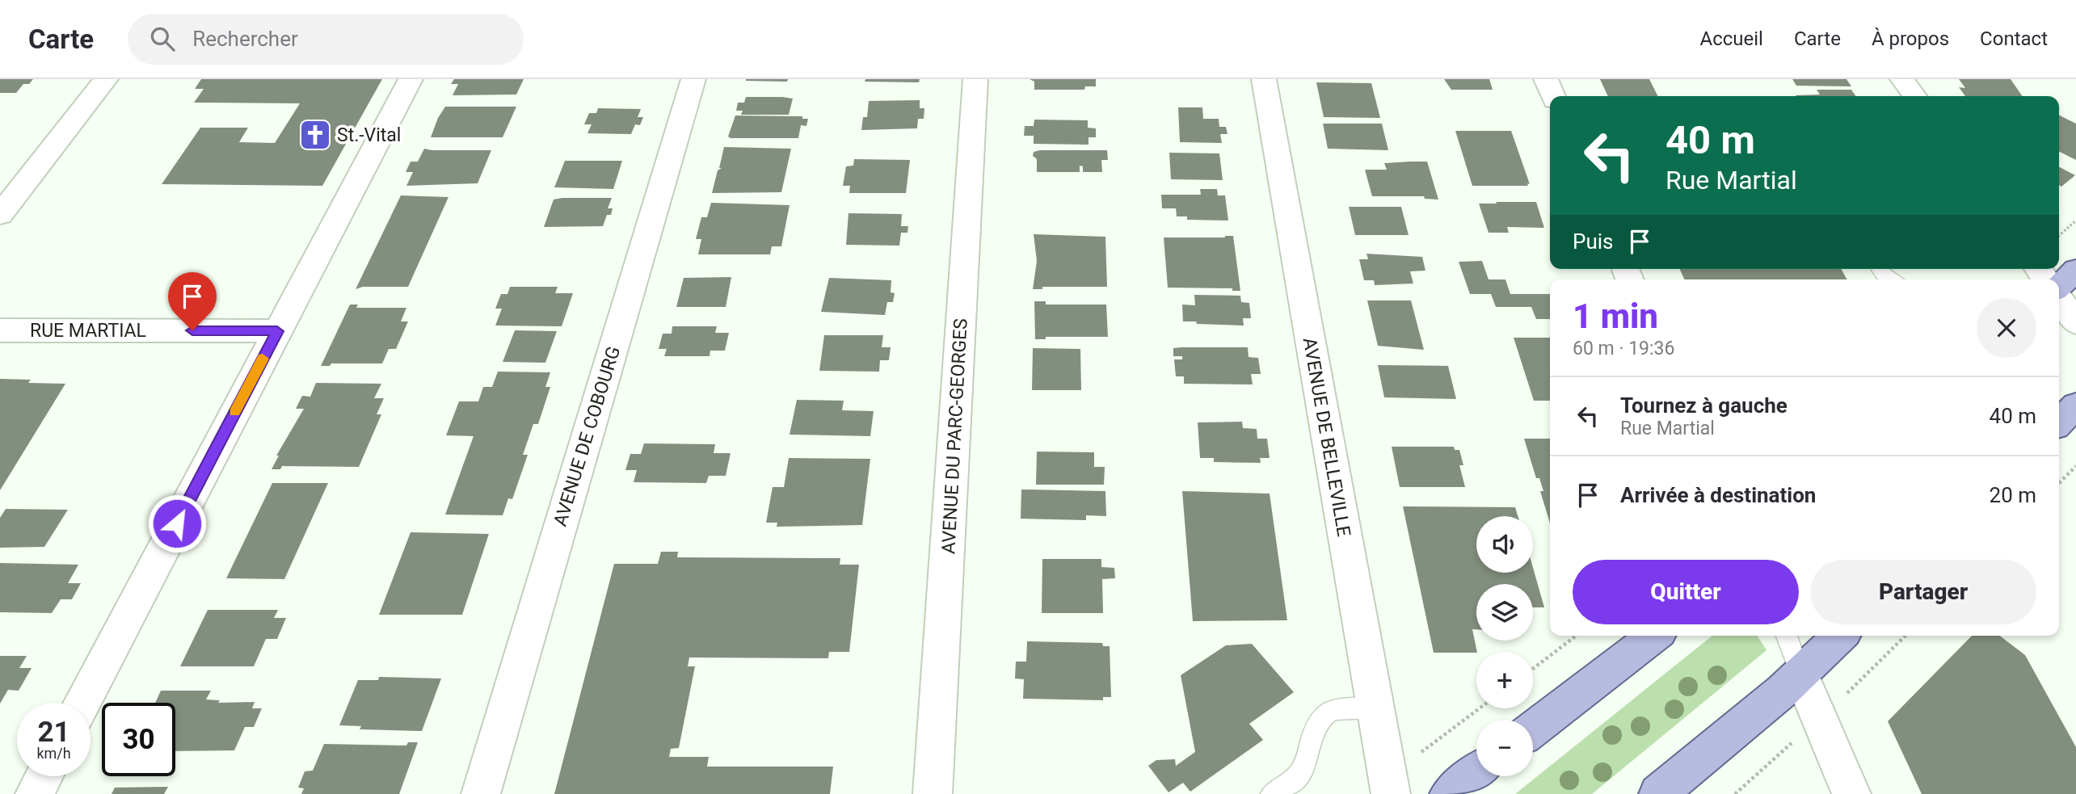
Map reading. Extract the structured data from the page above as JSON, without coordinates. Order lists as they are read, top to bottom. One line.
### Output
{"streets":{"street":["RUE MARTIAL","AVENUE DE COBOURG","AVENUE DU PARC-GEORGES","AVENUE DE BELLEVILLE"]},"places":{"church":["St.-Vital"]},"page":{"header":"Carte","search":"Rechercher","nav":["Accueil","Carte","À propos","Contact"],"turn":["40 m","Rue Martial"],"then":"Puis","heading":["1 min","60 m · 19:36"],"list":[{"name":"Tournez à gauche","note":"Rue Martial","value":"40 m"},{"name":"Arrivée à destination","value":"20 m"}],"map_buttons":["+","−"],"buttons":["Quitter","Partager"],"speed":"21 km/h","limit":"30"}}
